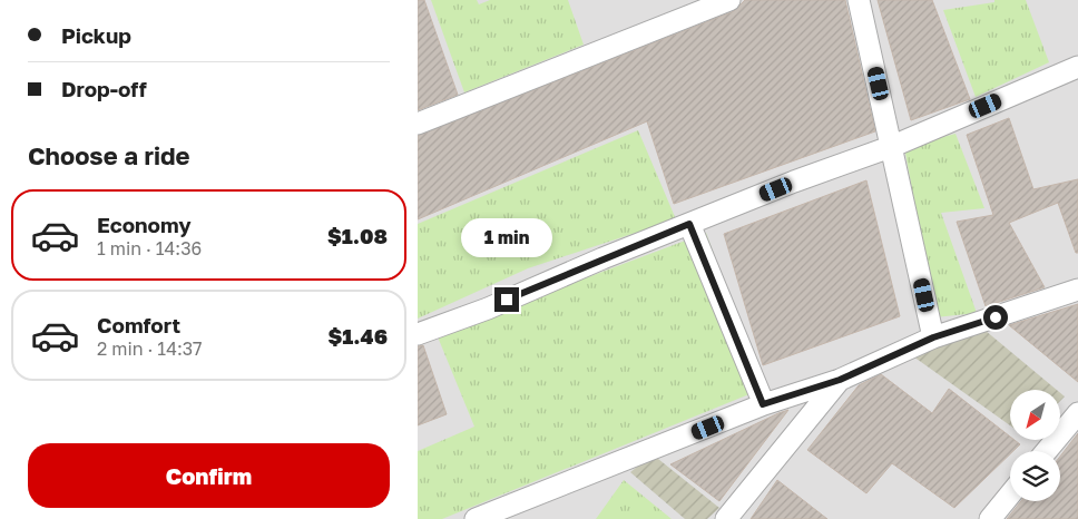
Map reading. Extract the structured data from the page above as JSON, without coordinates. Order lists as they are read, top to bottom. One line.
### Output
{"north":"bottom left","page":{"banner":["Pickup","Drop-off"],"heading":"Choose a ride","list":[{"name":"Economy","note":"1 min · 14:36","value":"$1.08"},{"name":"Comfort","note":"2 min · 14:37","value":"$1.46"}],"bubble":"1 min","buttons":"Confirm"}}
